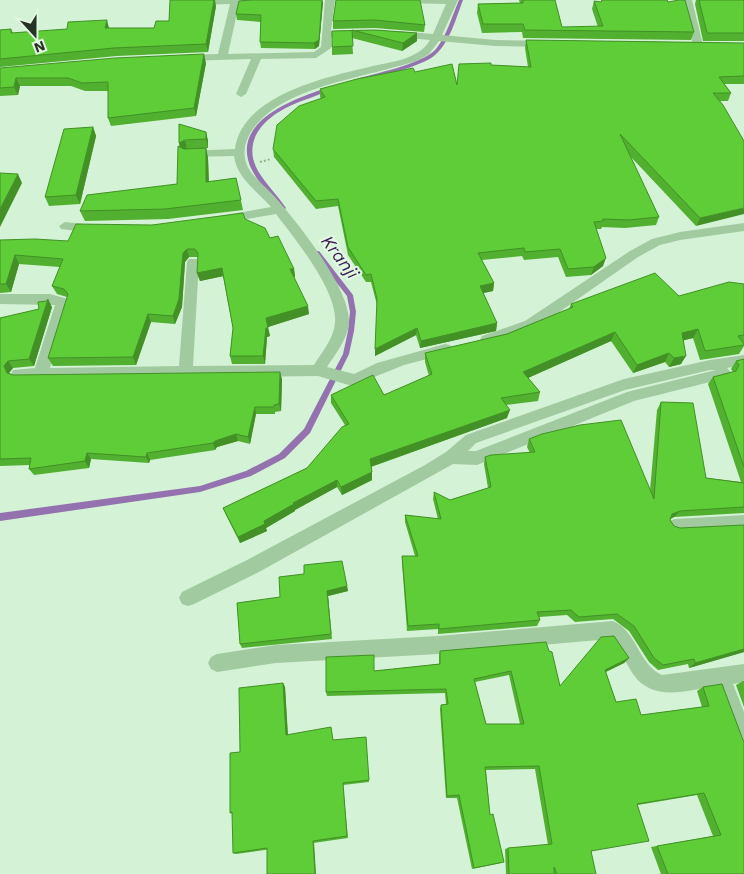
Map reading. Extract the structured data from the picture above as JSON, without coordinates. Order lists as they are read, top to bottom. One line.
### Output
{"water":["Kranji"],"north":"bottom"}
